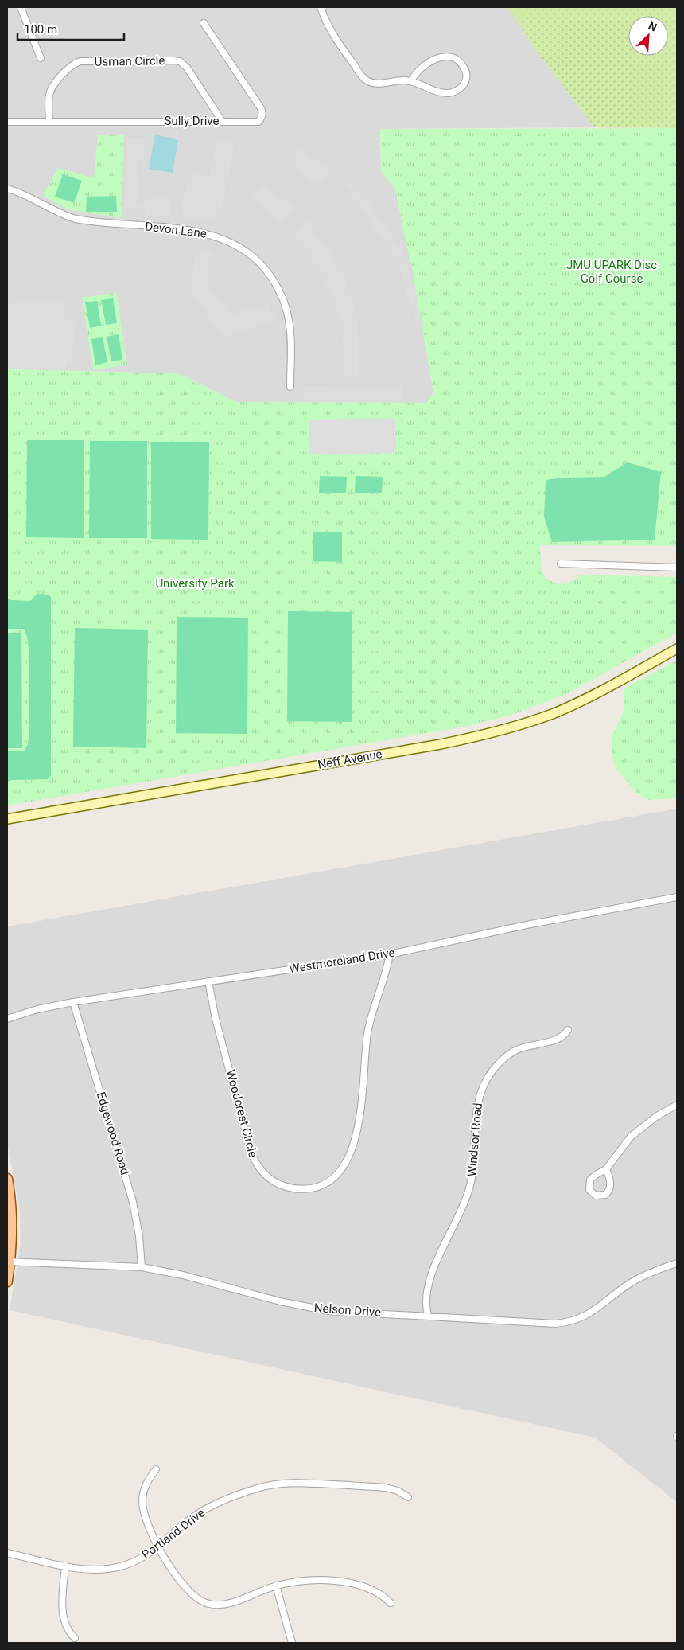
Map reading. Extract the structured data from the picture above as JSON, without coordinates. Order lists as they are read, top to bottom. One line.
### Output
{"streets":{"main road":["Neff Avenue"],"street":["Usman Circle","Sully Drive","Devon Lane","Westmoreland Drive","Woodcrest Circle","Edgewood Road","Windsor Road","Nelson Drive","Portland Drive"]},"crossings":[["Usman Circle","Sully Drive"],["Westmoreland Drive","Woodcrest Circle"],["Westmoreland Drive","Edgewood Road"],["Edgewood Road","Nelson Drive"],["Windsor Road","Nelson Drive"]],"parks":["JMU UPARK Disc Golf Course","University Park"],"scale_bar":"100 m","north":"top right"}
